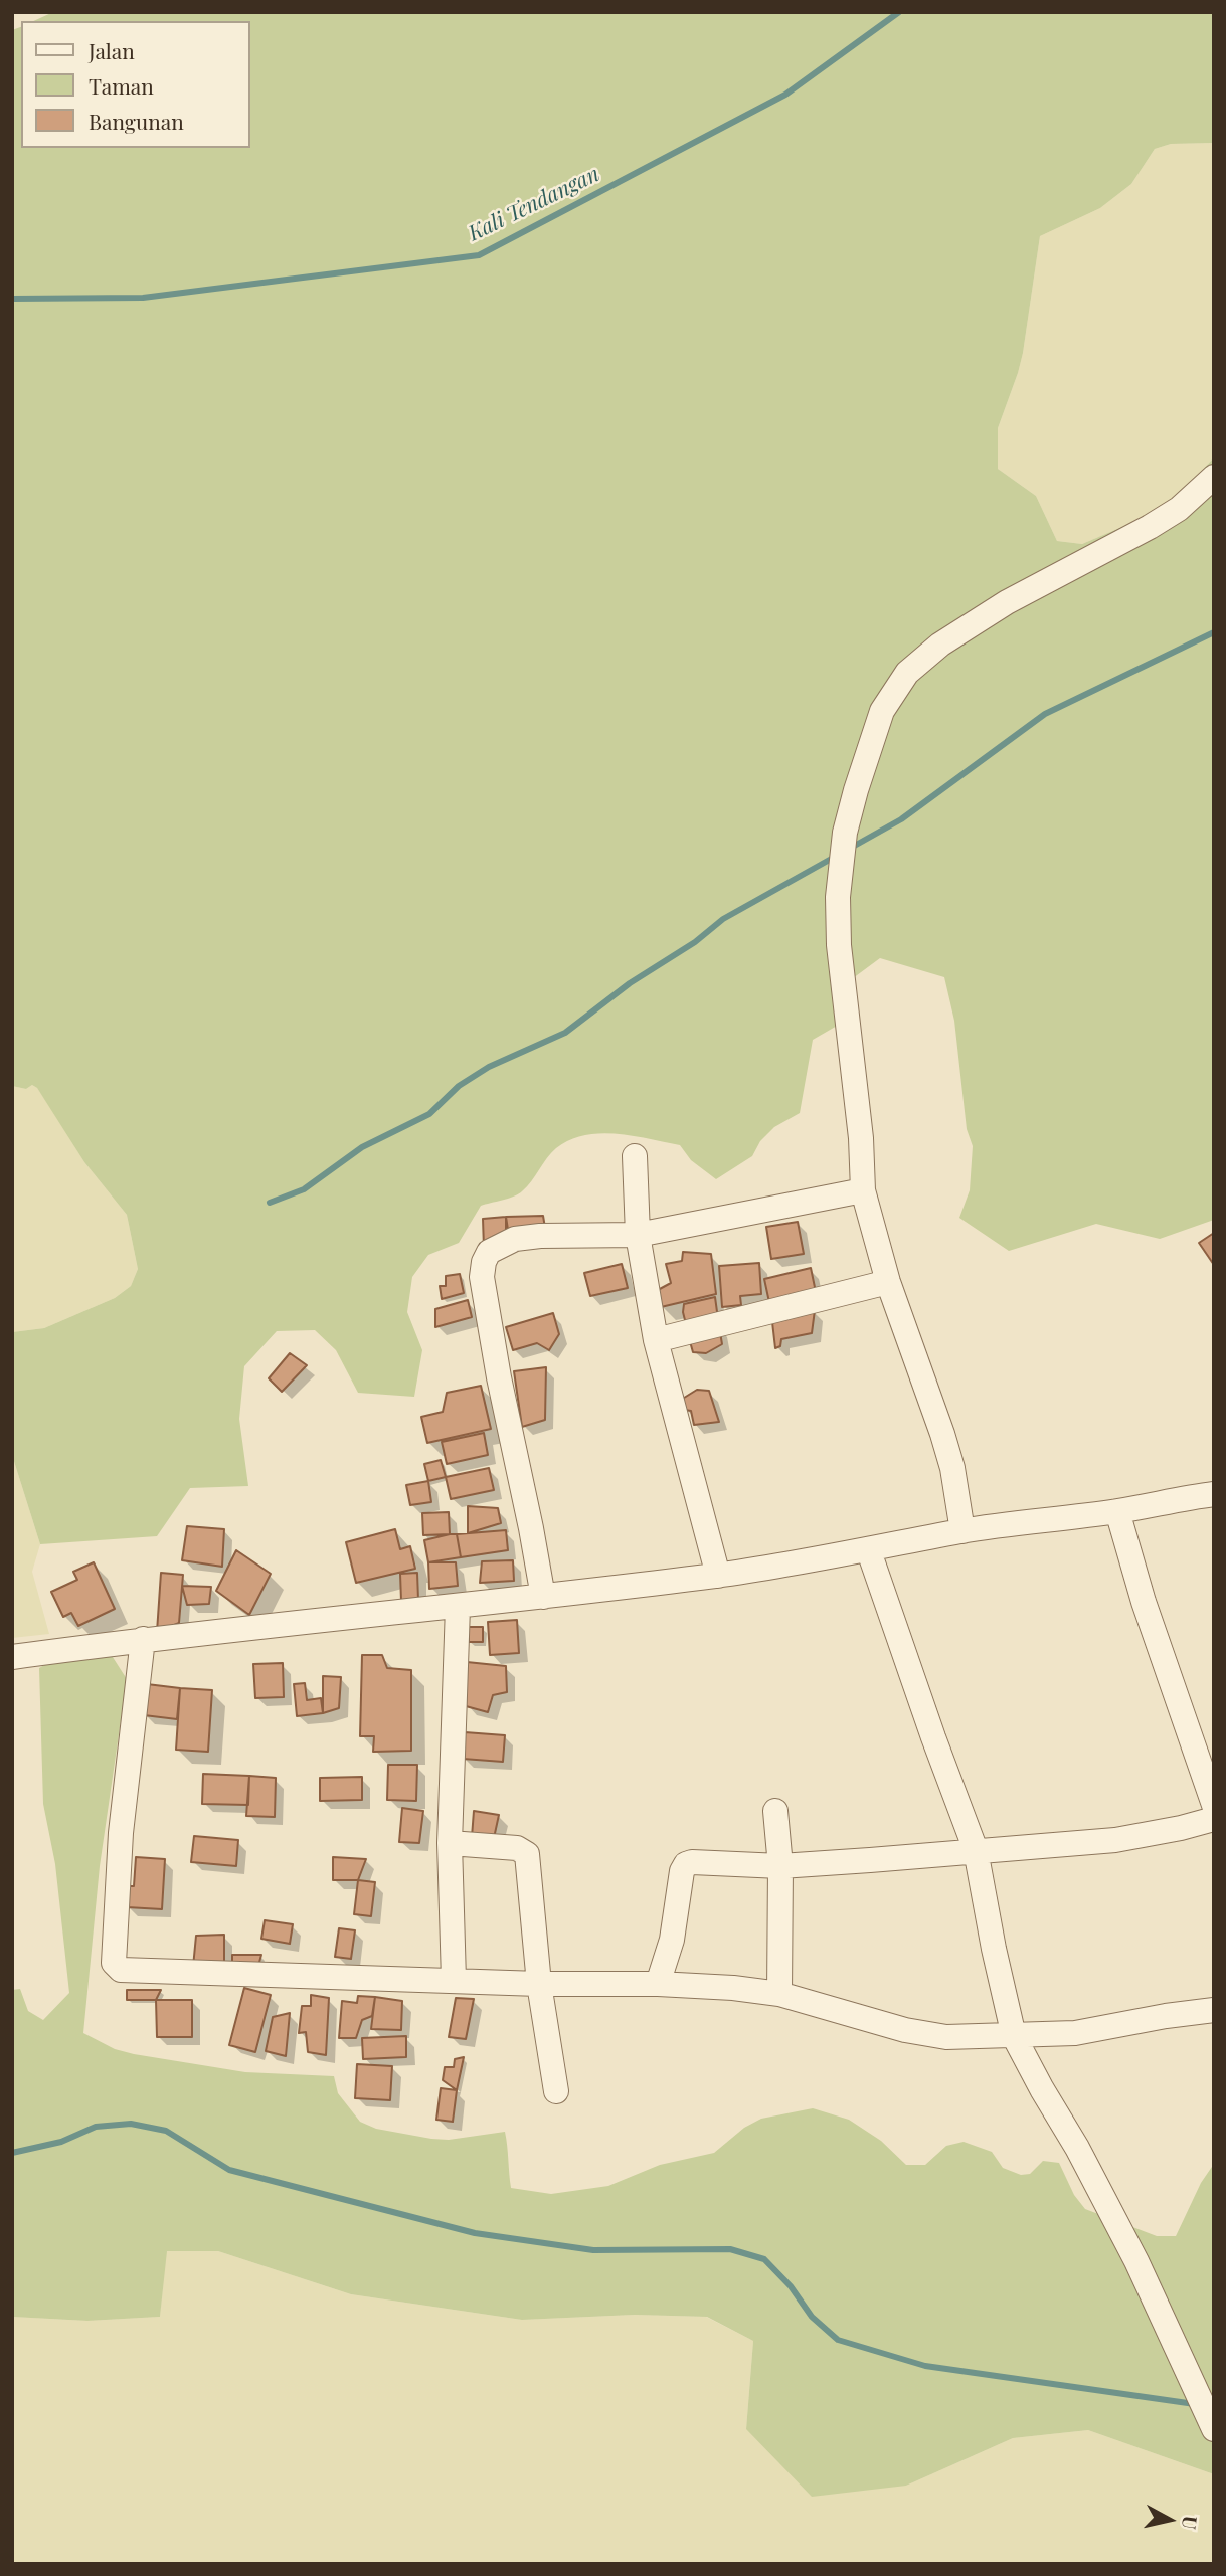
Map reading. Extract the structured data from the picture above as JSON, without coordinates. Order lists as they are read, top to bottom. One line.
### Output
{"water":["Kali Tendangan"],"legend":["Jalan","Taman","Bangunan"],"north":"right"}
